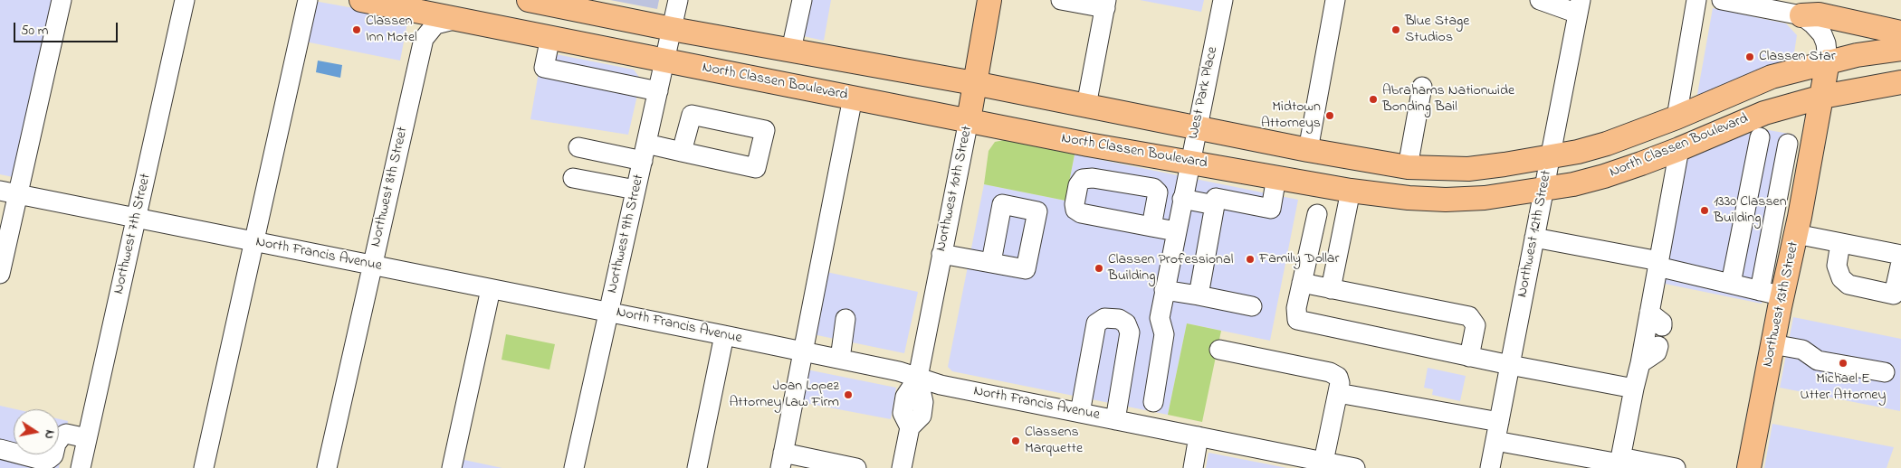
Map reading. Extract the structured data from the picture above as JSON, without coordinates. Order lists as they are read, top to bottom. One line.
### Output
{"streets":{"main road":["North Classen Boulevard","Northwest 10th Street","Northwest 13th Street"],"street":["West Park Place","Northwest 8th Street","Northwest 7th Street","Northwest 9th Street","Northwest 12th Street","North Francis Avenue"]},"crossings":[["North Classen Boulevard","West Park Place"],["North Classen Boulevard","Northwest 10th Street"],["North Classen Boulevard","Northwest 9th Street"],["North Classen Boulevard","Northwest 12th Street"],["North Classen Boulevard","Northwest 13th Street"],["Northwest 8th Street","North Francis Avenue"],["Northwest 10th Street","North Francis Avenue"],["Northwest 7th Street","North Francis Avenue"],["Northwest 9th Street","North Francis Avenue"]],"places":["Classen Inn Motel","Blue Stage Studios","Classen Star","Abrahams Nationwide Bonding Bail","Midtown Attorneys","1330 Classen Building","Family Dollar","Classen Professional Building","Michael E Utter Attorney","Joan Lopez Attorney Law Firm","Classens Marquette"],"scale_bar":"50 m","north":"right"}
